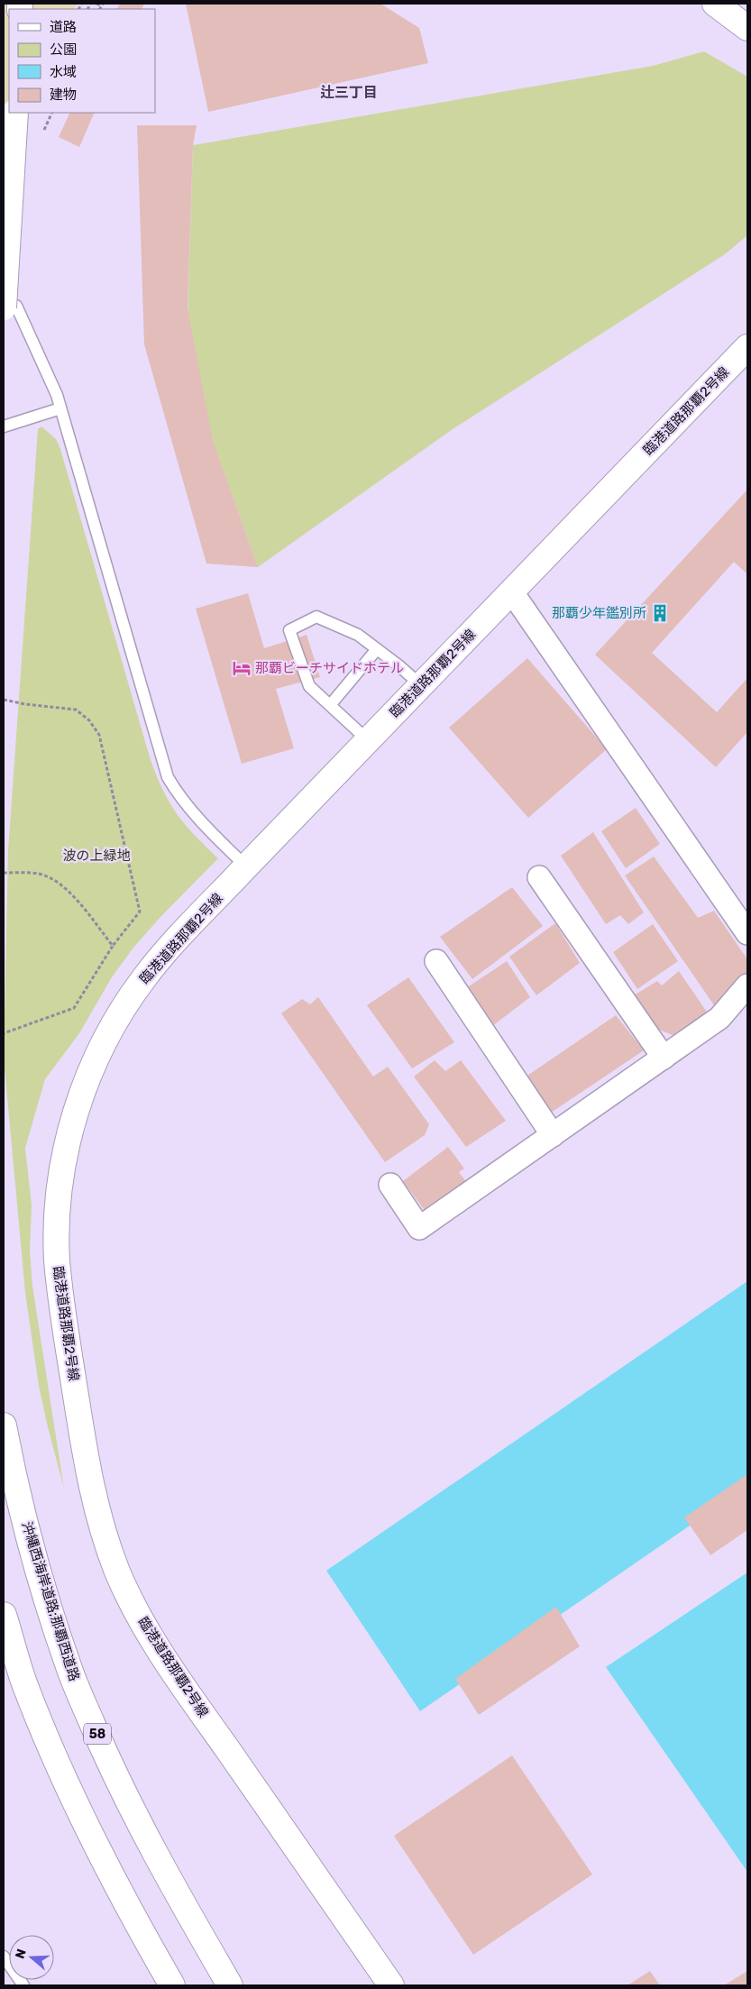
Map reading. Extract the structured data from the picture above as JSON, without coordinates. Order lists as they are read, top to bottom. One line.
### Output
{"streets":{"main road":["臨港道路那覇2号線","沖縄西海岸道路;那覇西道路","58"]},"districts":["辻三丁目"],"parks":["波の上緑地"],"places":{"building":["那覇少年鑑別所"],"hotel":["那覇ビーチサイドホテル"]},"legend":["道路","公園","水域","建物"],"north":"left"}
